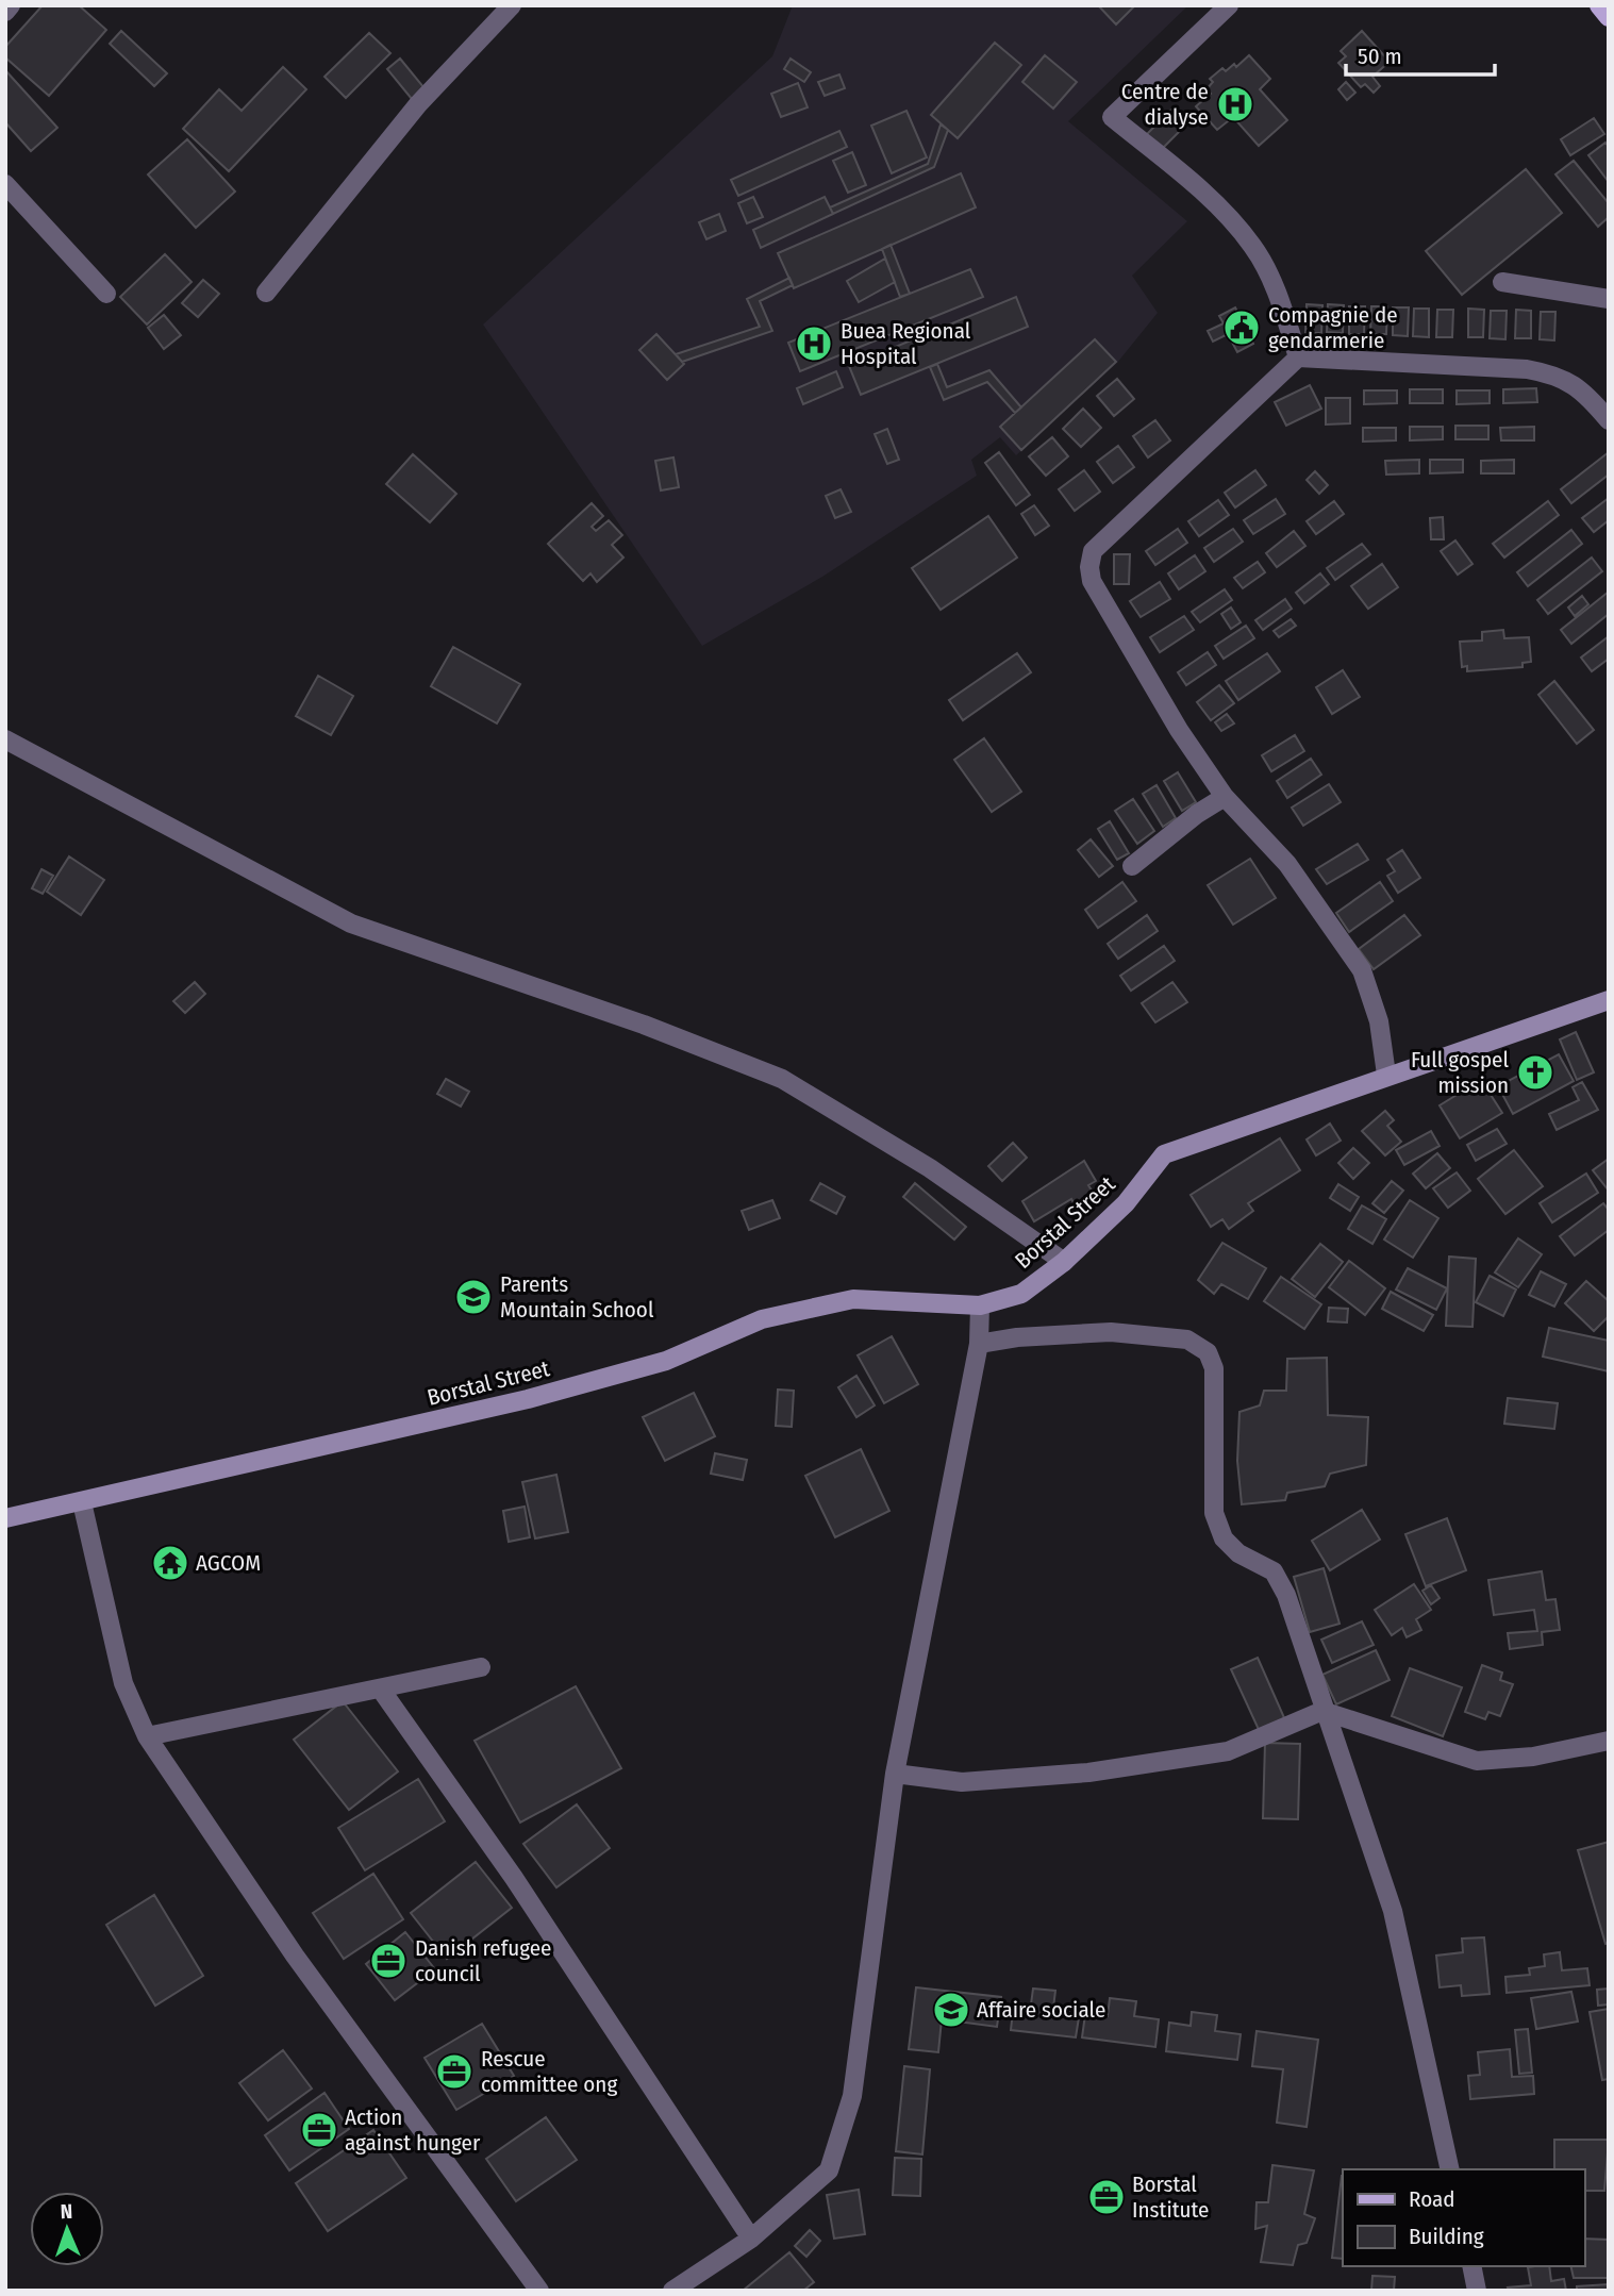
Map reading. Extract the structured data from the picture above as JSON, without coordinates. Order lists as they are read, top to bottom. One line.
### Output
{"streets":{"street":["Borstal Street"]},"places":{"hospital":["Centre de dialyse","Buea Regional Hospital"],"public building":["Compagnie de gendarmerie"],"church":["Full gospel mission"],"school or university":["Parents Mountain School","Affaire sociale"],"temple":["AGCOM"],"office":["Danish refugee council","Rescue committee ong","Action against hunger","Borstal Institute"]},"legend":["Road","Building"],"scale_bar":"50 m","north":"top"}
